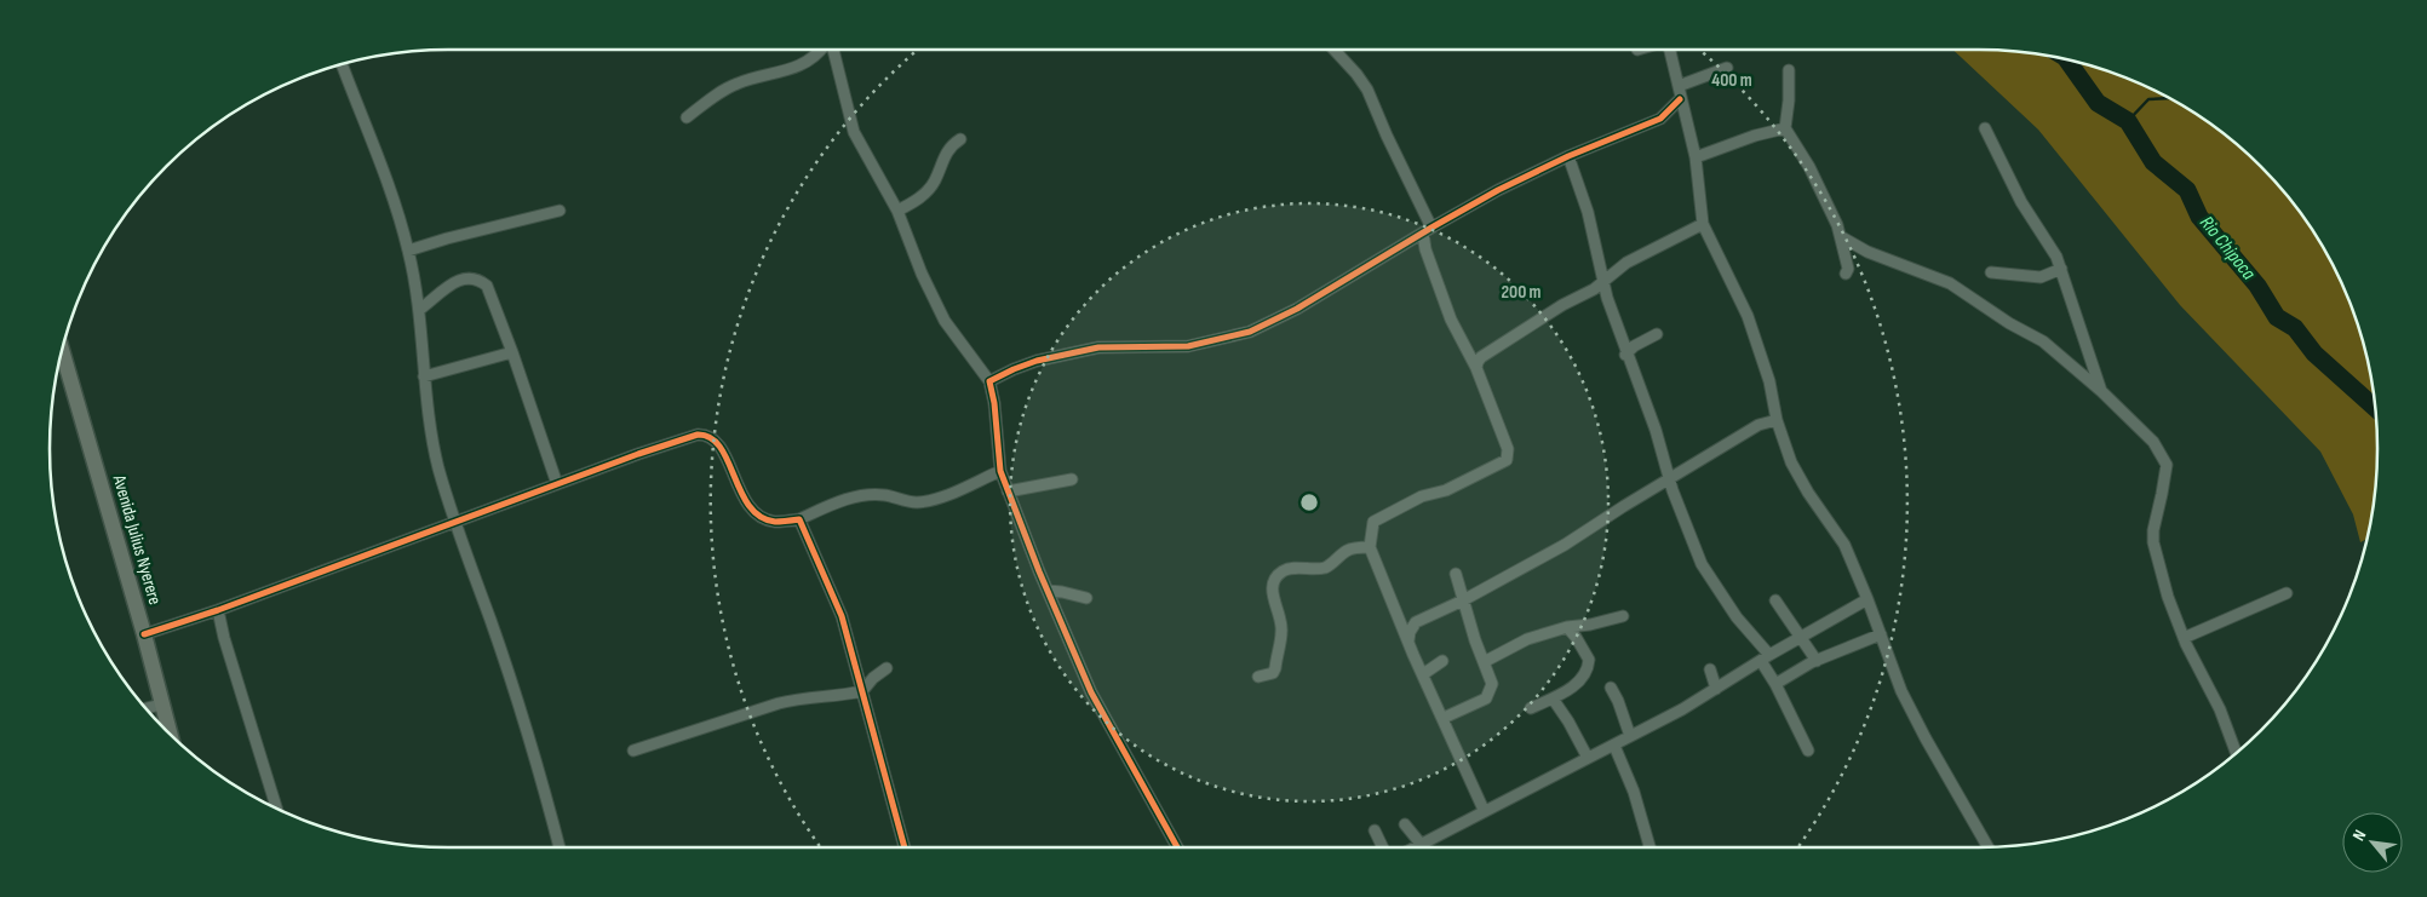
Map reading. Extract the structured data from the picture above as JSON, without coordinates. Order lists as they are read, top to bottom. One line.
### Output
{"streets":{"street":["Avenida Julius Nyerere"]},"water":["Rio Chipoca"],"north":"top left","rings":["400 m","200 m"]}
